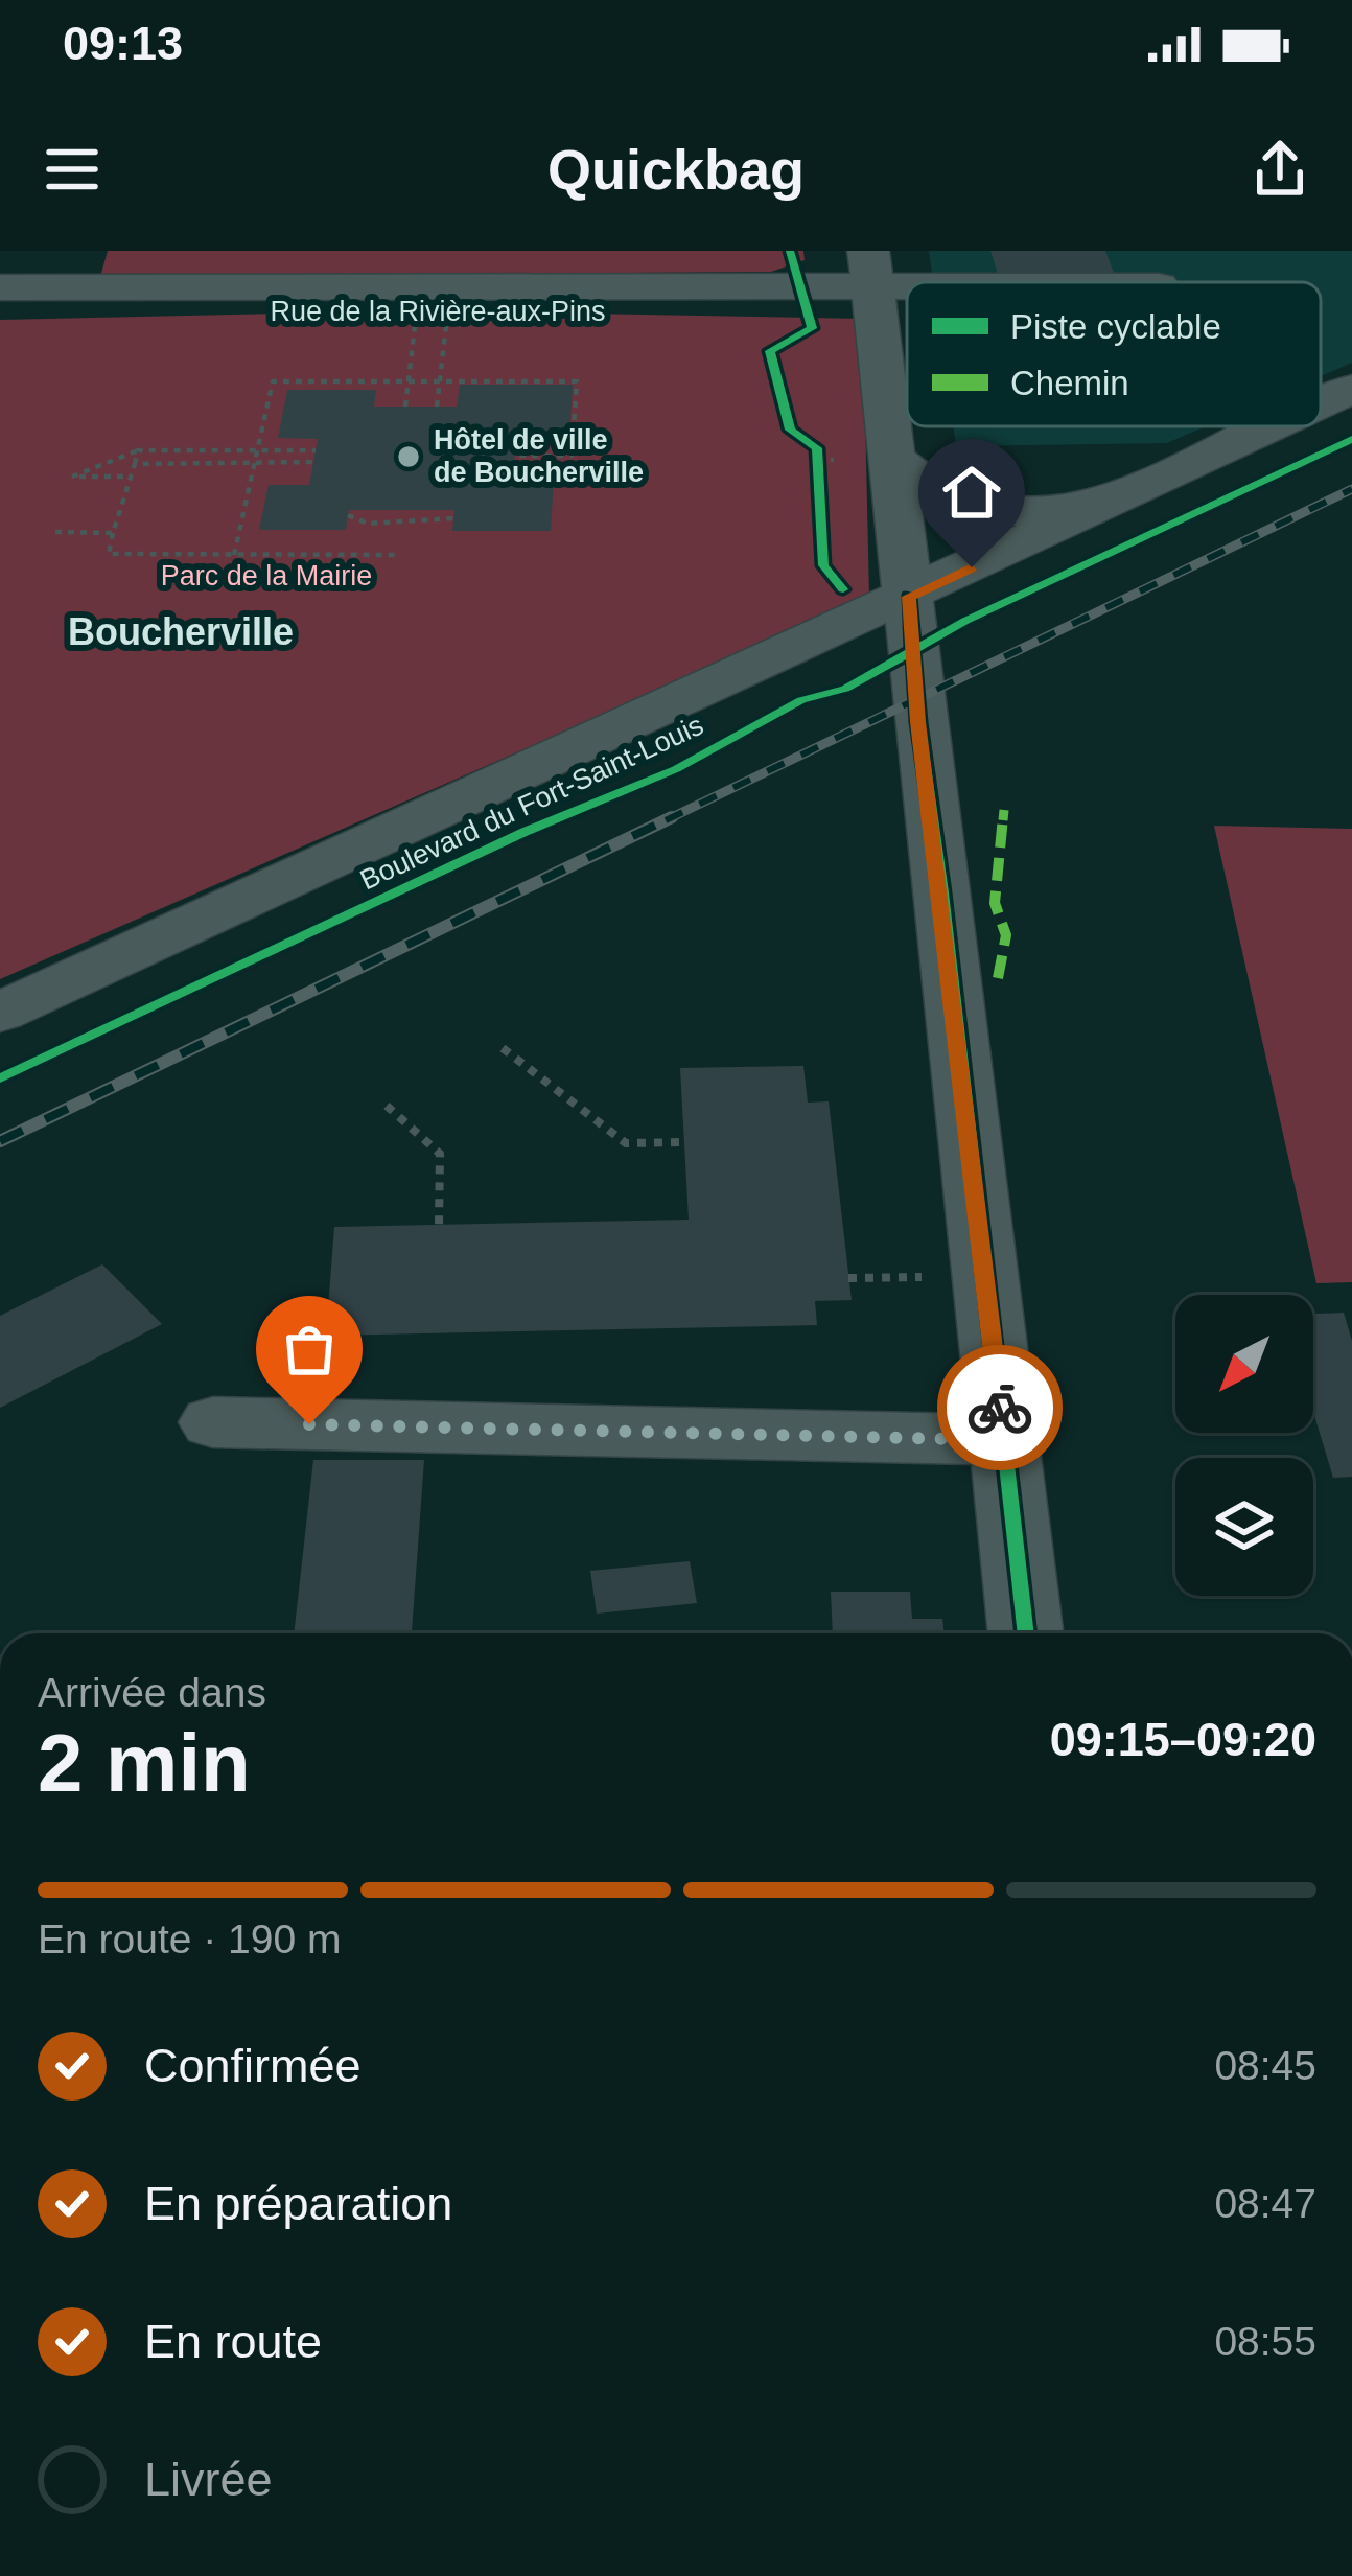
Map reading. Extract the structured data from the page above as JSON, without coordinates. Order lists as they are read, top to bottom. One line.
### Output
{"streets":{"street":["Rue de la Rivière-aux-Pins","Boulevard du Fort-Saint-Louis"]},"districts":["Boucherville"],"parks":["Parc de la Mairie"],"places":["Hôtel de ville de Boucherville"],"legend":["Piste cyclable","Chemin"],"north":"bottom left","page":{"status":"09:13","header":"Quickbag","heading":["2 min","Arrivée dans","09:15–09:20"],"bar":"En route · 190 m","list":[["Confirmée","08:45"],["En préparation","08:47"],["En route","08:55"],"Livrée"]}}
